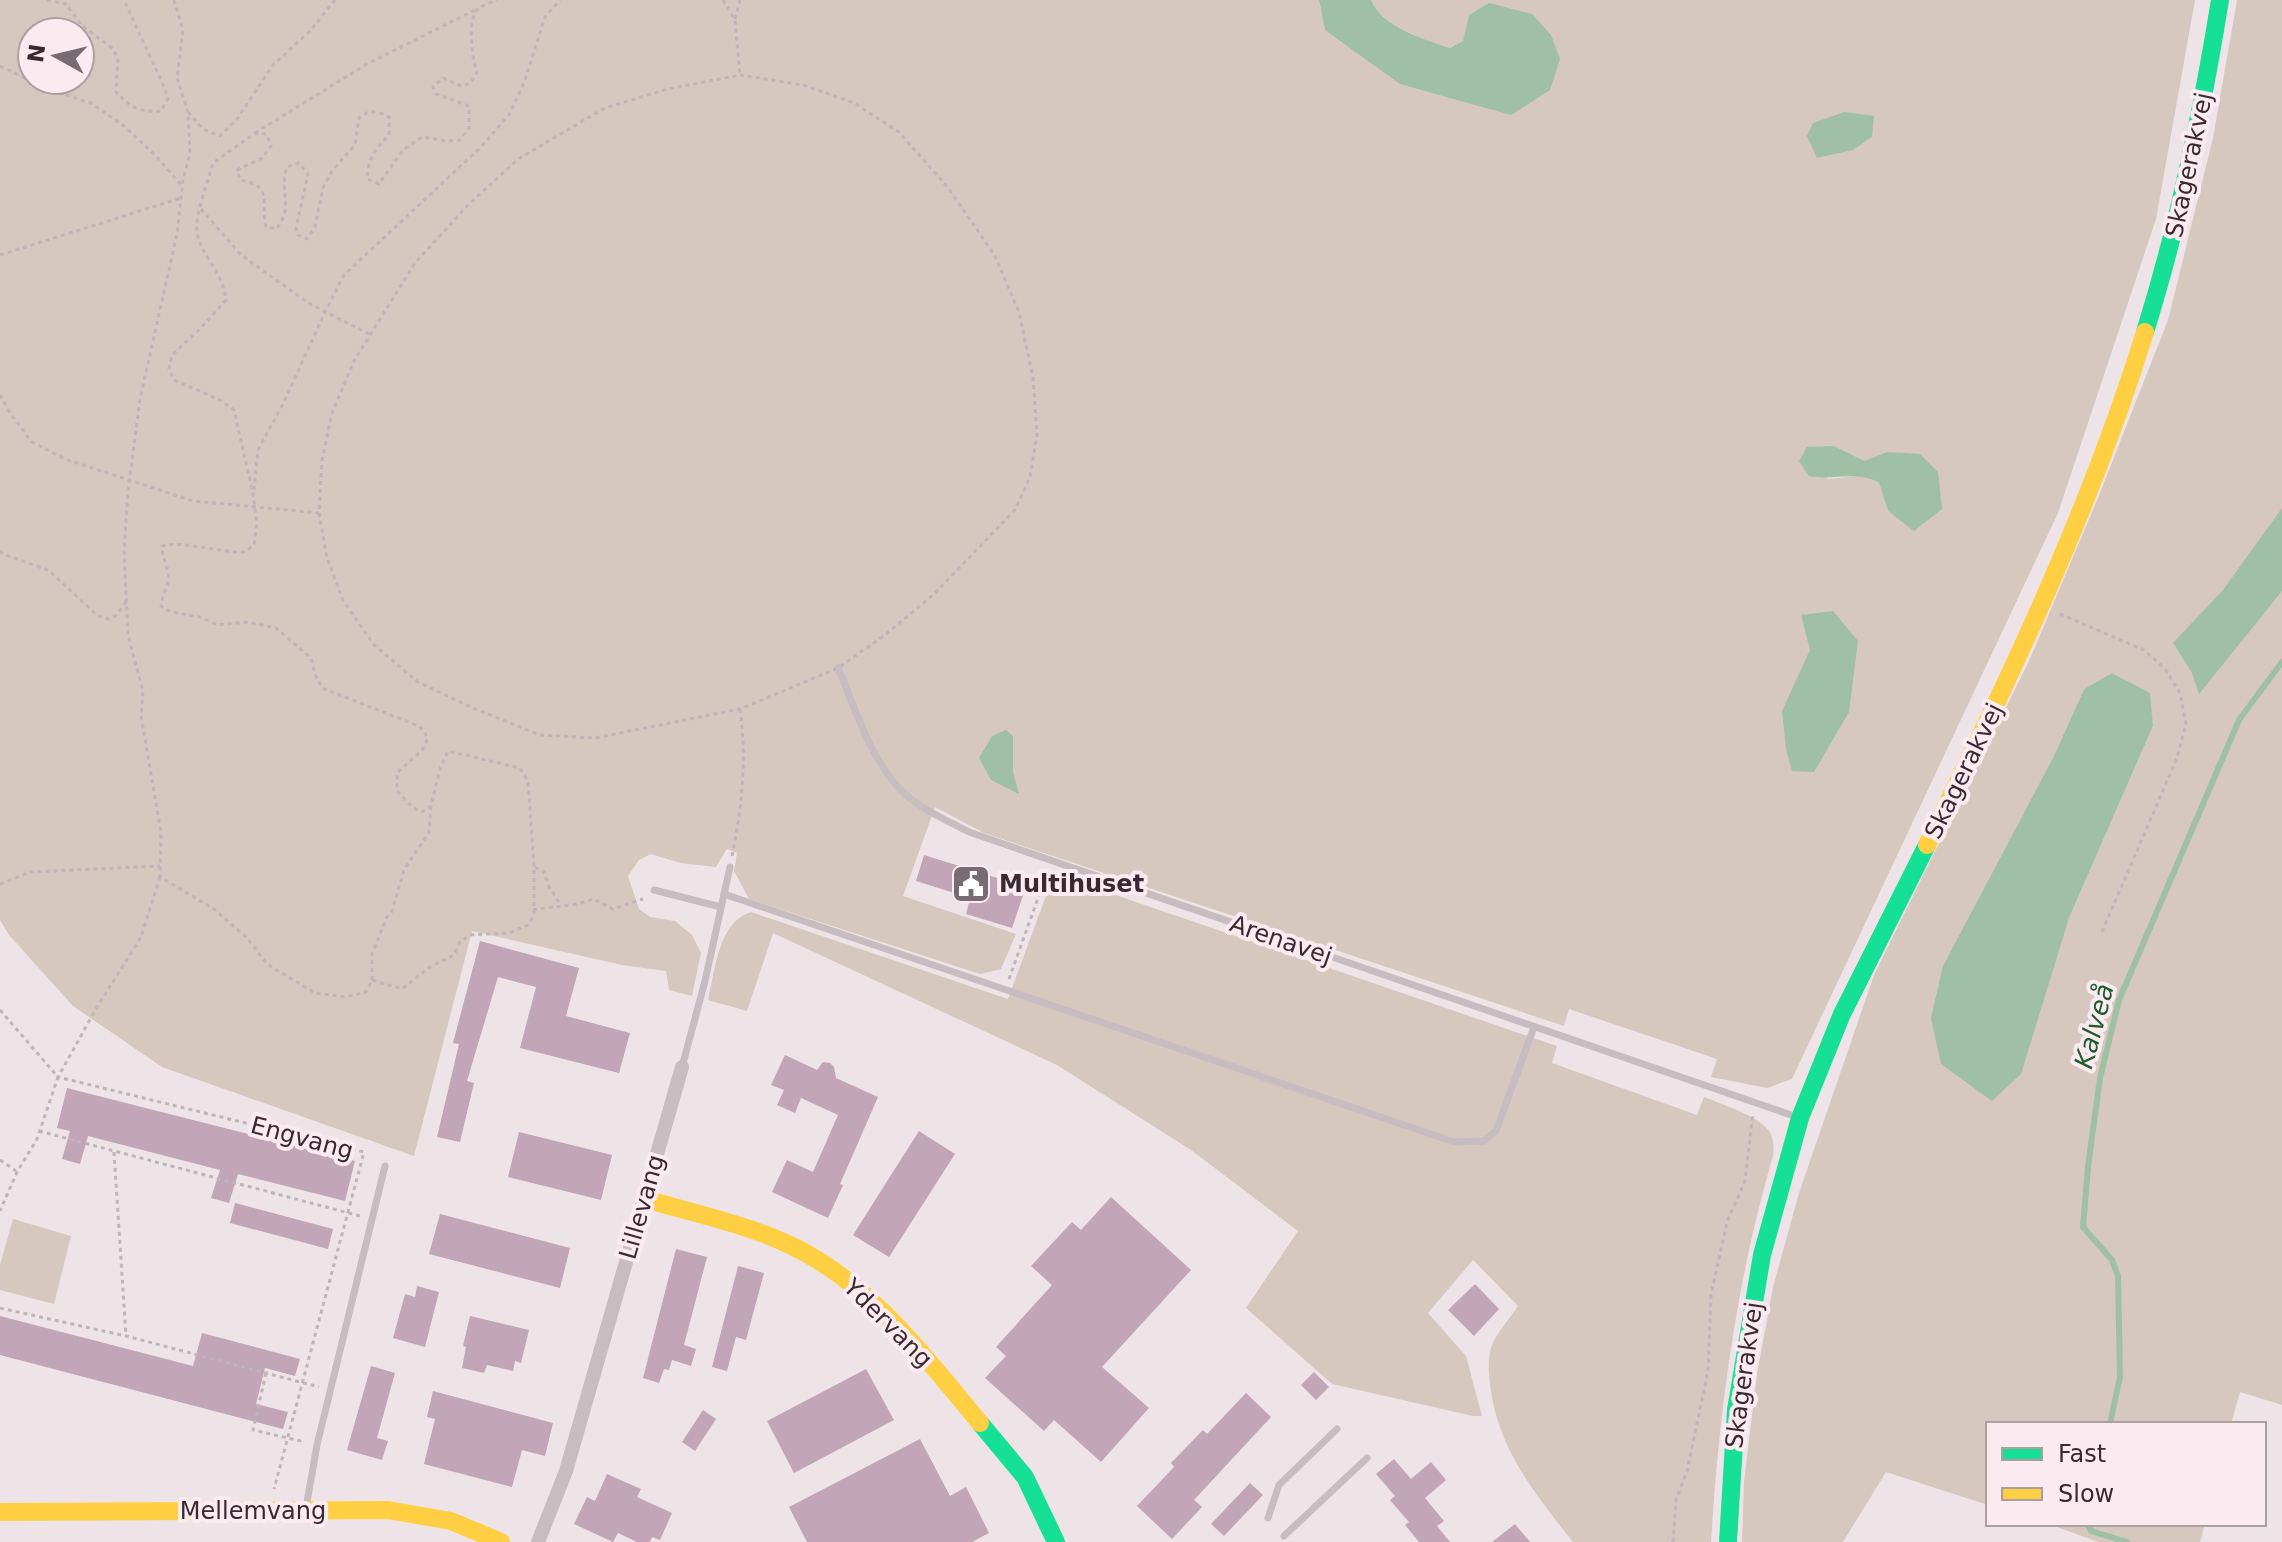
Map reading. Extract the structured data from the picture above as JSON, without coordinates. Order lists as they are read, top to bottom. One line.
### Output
{"streets":{"street":["Skagerakvej","Lillevang","Ydervang","Mellemvang"],"lane":["Arenavej","Engvang"]},"crossings":[["Skagerakvej","Arenavej"],["Engvang","Mellemvang"],["Lillevang","Ydervang"]],"water":["Kalveå"],"places":{"public building":["Multihuset"]},"legend":["Fast","Slow"],"north":"left"}
